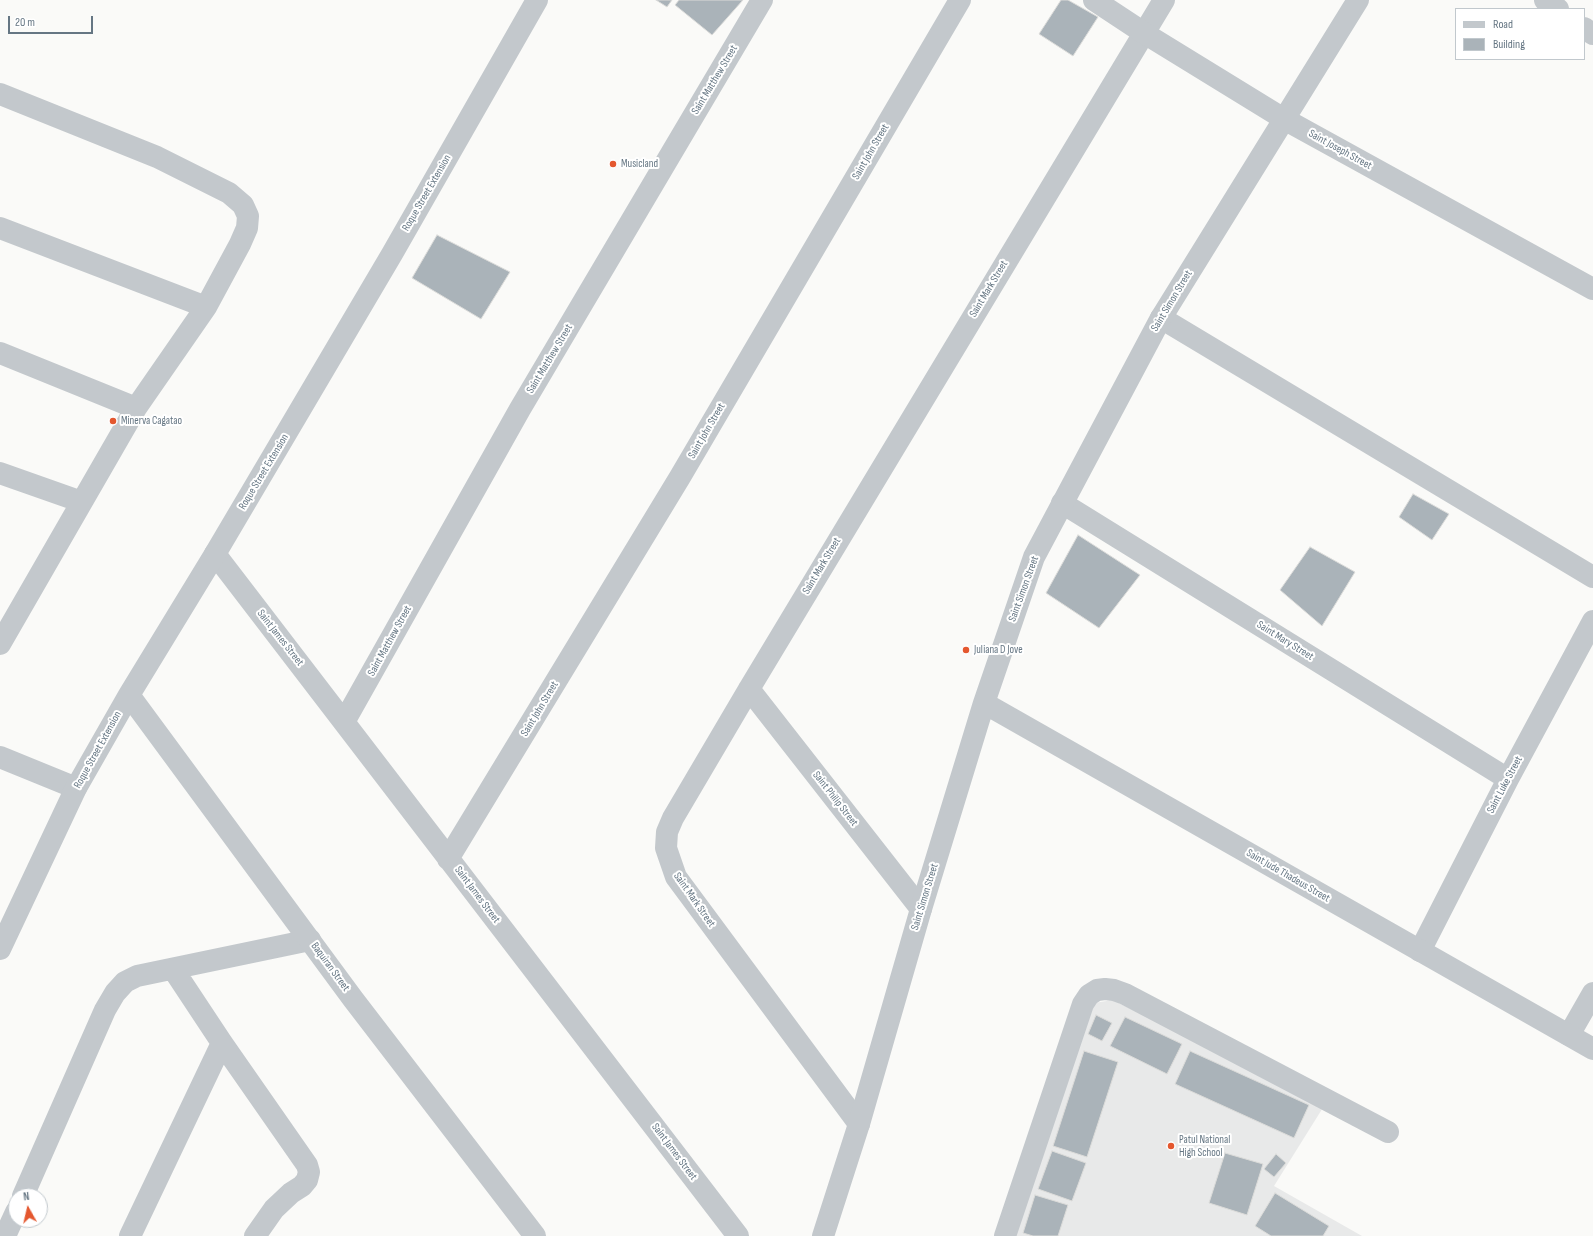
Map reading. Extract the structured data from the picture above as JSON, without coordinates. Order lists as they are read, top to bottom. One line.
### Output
{"streets":{"street":["Saint Matthew Street","Saint Joseph Street","Saint John Street","Roque Street Extension","Saint Mark Street","Saint Simon Street","Saint James Street","Saint Mary Street","Saint Luke Street","Saint Philip Street","Saint Jude Thadeus Street","Baquiran Street"]},"crossings":[["Saint Matthew Street","Saint James Street"],["Saint Joseph Street","Saint Mark Street"],["Saint Joseph Street","Saint Simon Street"],["Saint John Street","Saint James Street"],["Roque Street Extension","Saint James Street"],["Roque Street Extension","Baquiran Street"],["Saint Mark Street","Saint Simon Street"],["Saint Mark Street","Saint Philip Street"],["Saint Simon Street","Saint Mary Street"],["Saint Simon Street","Saint Philip Street"],["Saint Simon Street","Saint Jude Thadeus Street"],["Saint Mary Street","Saint Luke Street"],["Saint Luke Street","Saint Jude Thadeus Street"]],"places":["Musicland","Minerva Cagatao","Juliana D Jove","Patul National High School"],"legend":["Road","Building"],"scale_bar":"20 m","north":"top"}
